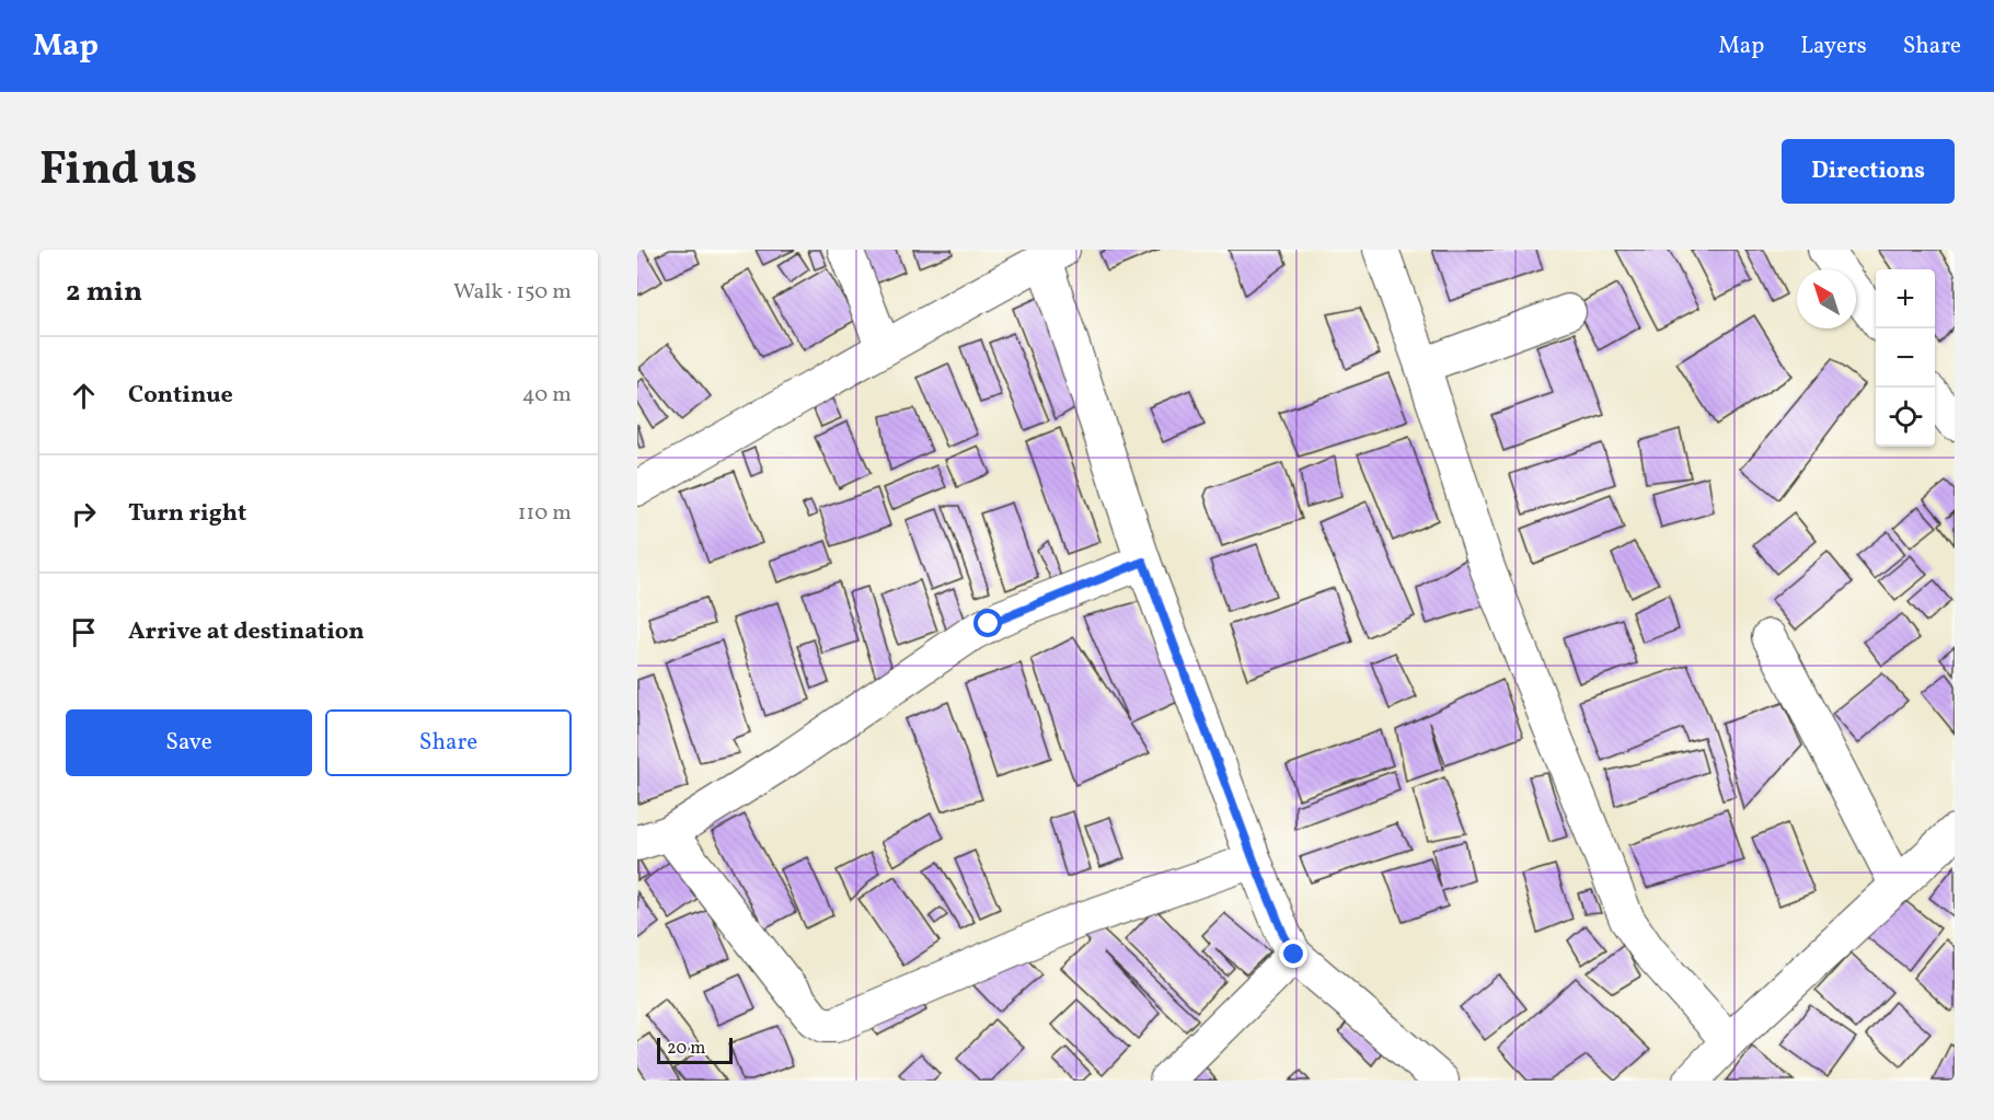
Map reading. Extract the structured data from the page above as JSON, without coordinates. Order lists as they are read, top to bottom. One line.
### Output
{"scale_bar":"20 m","north":"top left","page":{"header":"Map","nav":["Map","Layers","Share"],"title":"Find us","buttons":["Directions",["Save","Share"]],"heading":["2 min","Walk · 150 m"],"map_buttons":["+","−"],"list":[["Continue","40 m"],["Turn right","110 m"],"Arrive at destination"],"scale":"20 m"}}
